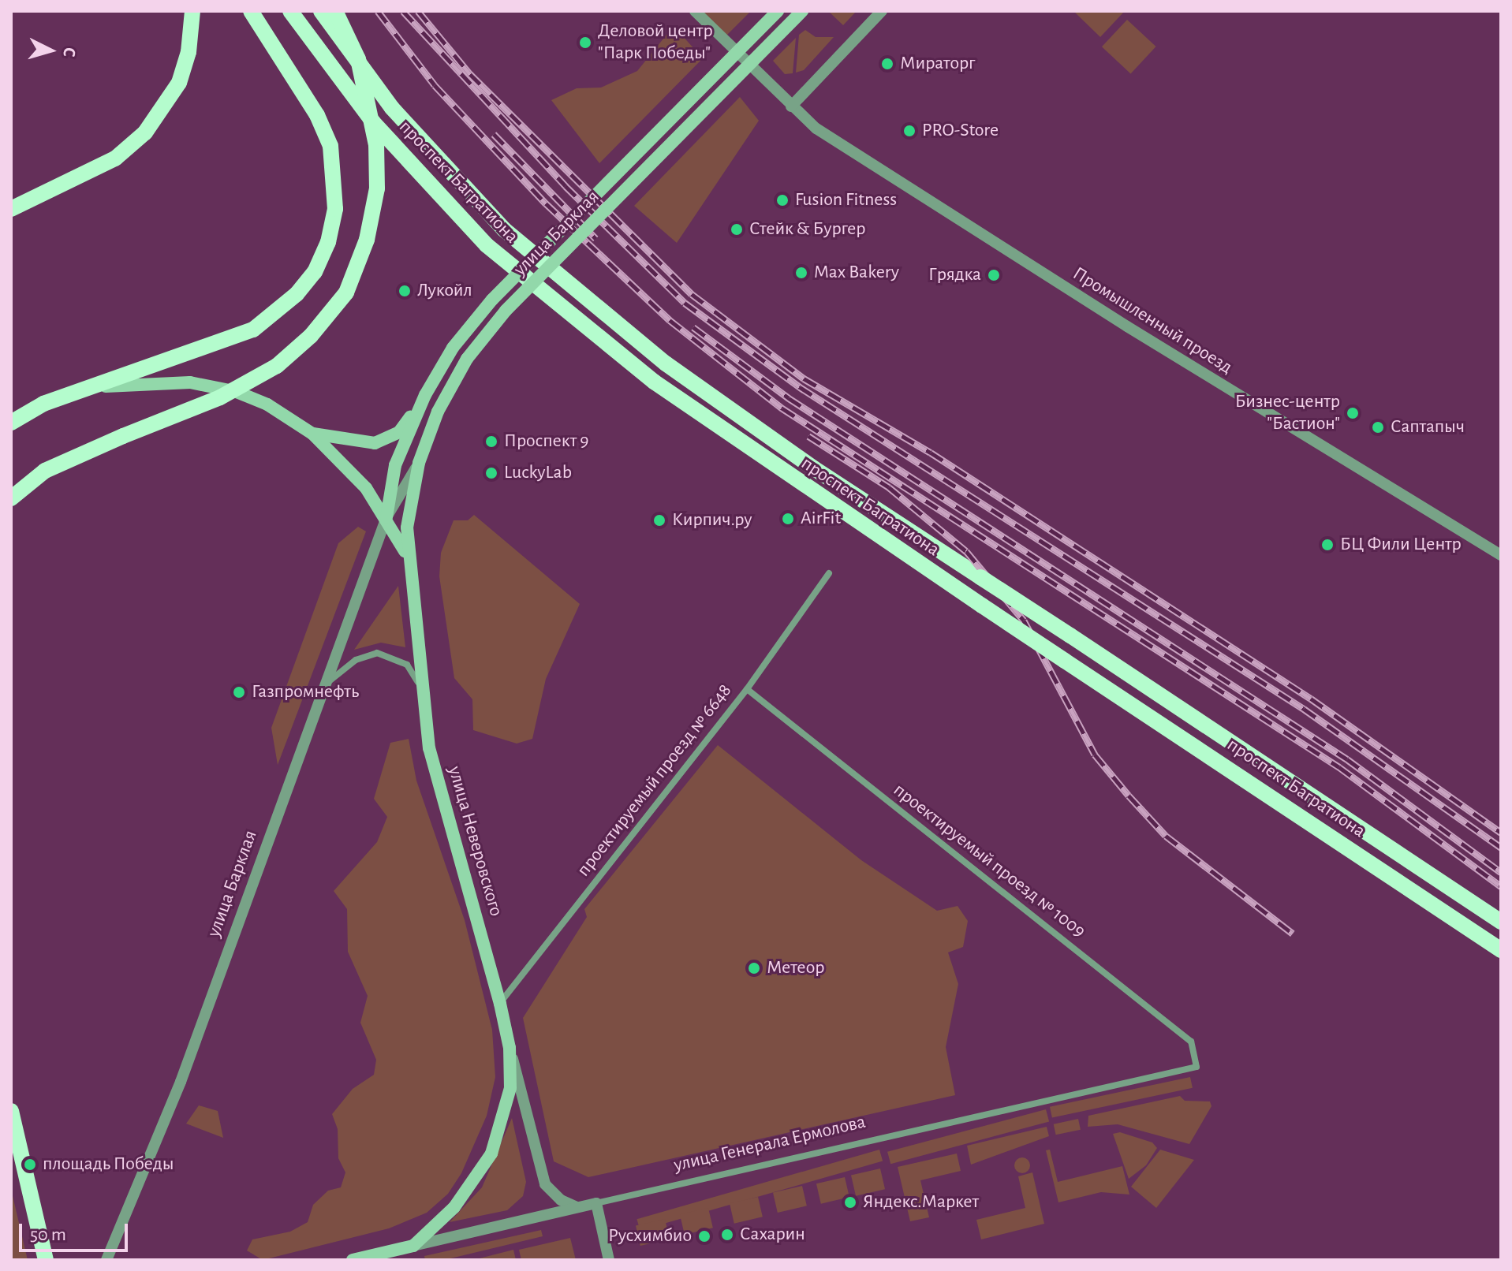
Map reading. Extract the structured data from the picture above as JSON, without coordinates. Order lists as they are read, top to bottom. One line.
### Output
{"streets":{"main road":["проспект Багратиона","улица Барклая","улица Неверовского","улица Генерала Ермолова"],"street":["Промышленный проезд","проектируемый проезд № 6648","проектируемый проезд № 1009"]},"crossings":[["улица Барклая","улица Неверовского"],["проектируемый проезд № 6648","улица Неверовского"],["проектируемый проезд № 6648","проектируемый проезд № 1009"],["улица Неверовского","улица Генерала Ермолова"],["проектируемый проезд № 1009","улица Генерала Ермолова"]],"places":["Деловой центр \"Парк Победы\"","Мираторг","PRO-Store","Fusion Fitness","Стейк & Бургер","Max Bakery","Грядка","Лукойл","Бизнес-центр \"Бастион\"","Саптапыч","Проспект 9","LuckyLab","AirFit","Кирпич.ру","БЦ Фили Центр","Газпромнефть","Метеор","площадь Победы","Яндекс.Маркет","Сахарин","Русхимбио"],"scale_bar":"50 m","north":"right"}
